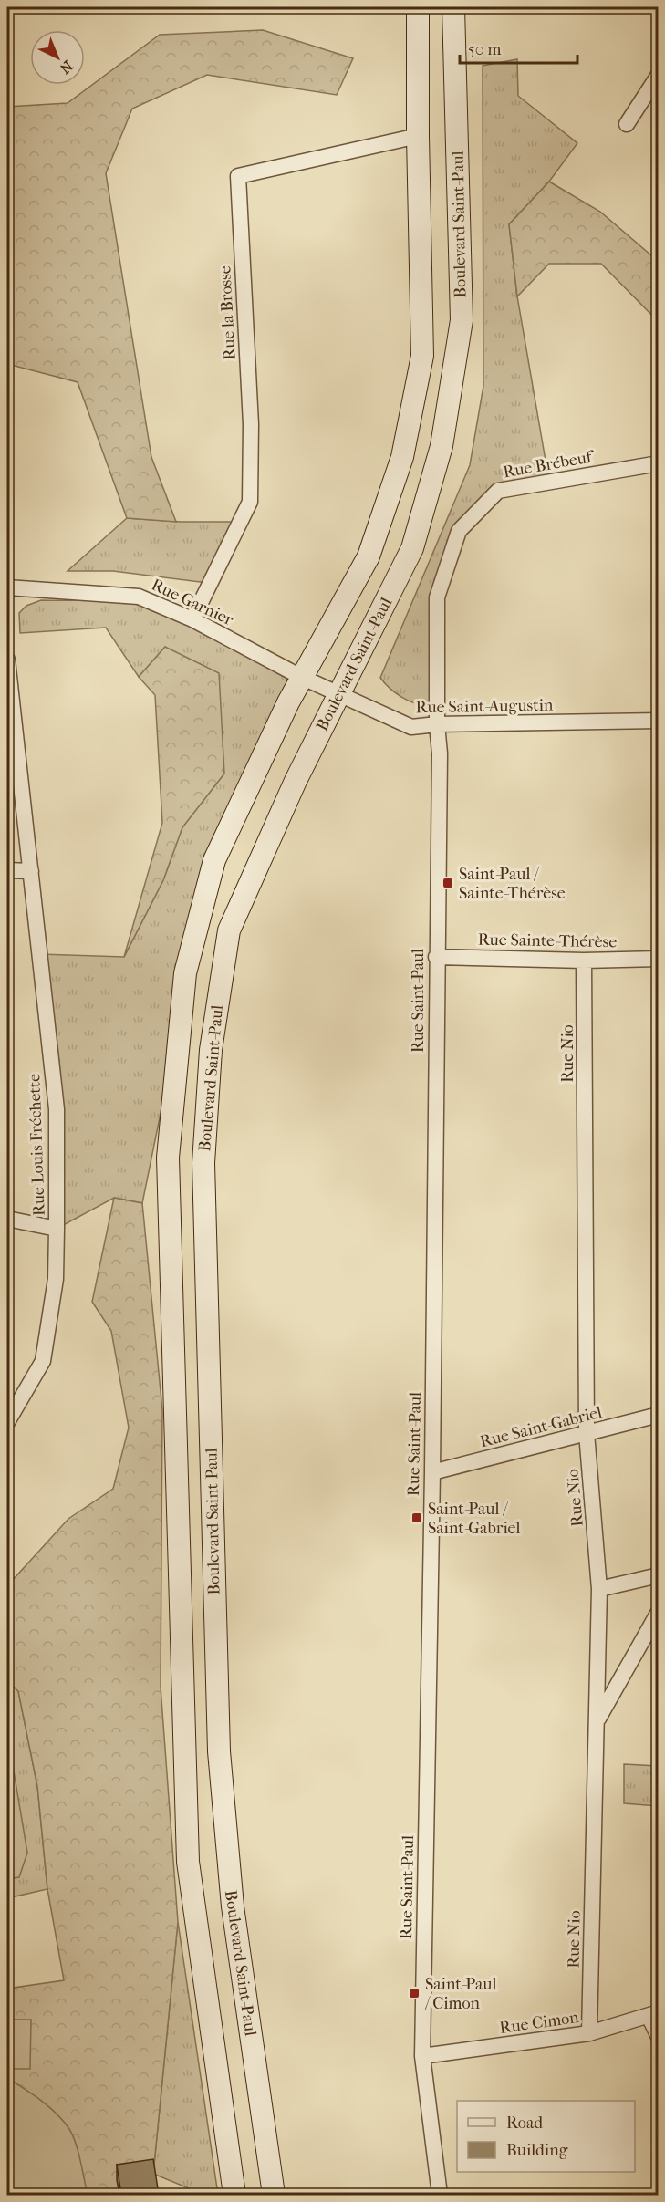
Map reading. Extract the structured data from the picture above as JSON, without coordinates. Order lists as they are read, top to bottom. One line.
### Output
{"streets":{"main road":["Boulevard Saint-Paul"],"street":["Rue la Brosse","Rue Brébeuf","Rue Garnier","Rue Saint-Augustin","Rue Sainte-Thérèse","Rue Saint-Paul","Rue Nio","Rue Louis Fréchette","Rue Saint-Gabriel","Rue Cimon"]},"crossings":[["Boulevard Saint-Paul","Rue la Brosse"],["Boulevard Saint-Paul","Rue Garnier"],["Boulevard Saint-Paul","Rue Saint-Augustin"],["Rue la Brosse","Rue Garnier"],["Rue Brébeuf","Rue Saint-Augustin"],["Rue Brébeuf","Rue Saint-Paul"],["Rue Garnier","Rue Saint-Augustin"],["Rue Saint-Augustin","Rue Saint-Paul"],["Rue Sainte-Thérèse","Rue Saint-Paul"],["Rue Sainte-Thérèse","Rue Nio"],["Rue Saint-Paul","Rue Saint-Gabriel"],["Rue Saint-Paul","Rue Cimon"],["Rue Nio","Rue Saint-Gabriel"],["Rue Nio","Rue Cimon"]],"places":{"transit":["Saint-Paul / Sainte-Thérèse","Saint-Paul / Saint-Gabriel","Saint-Paul / Cimon"]},"legend":["Road","Building"],"scale_bar":"50 m","north":"bottom right"}
